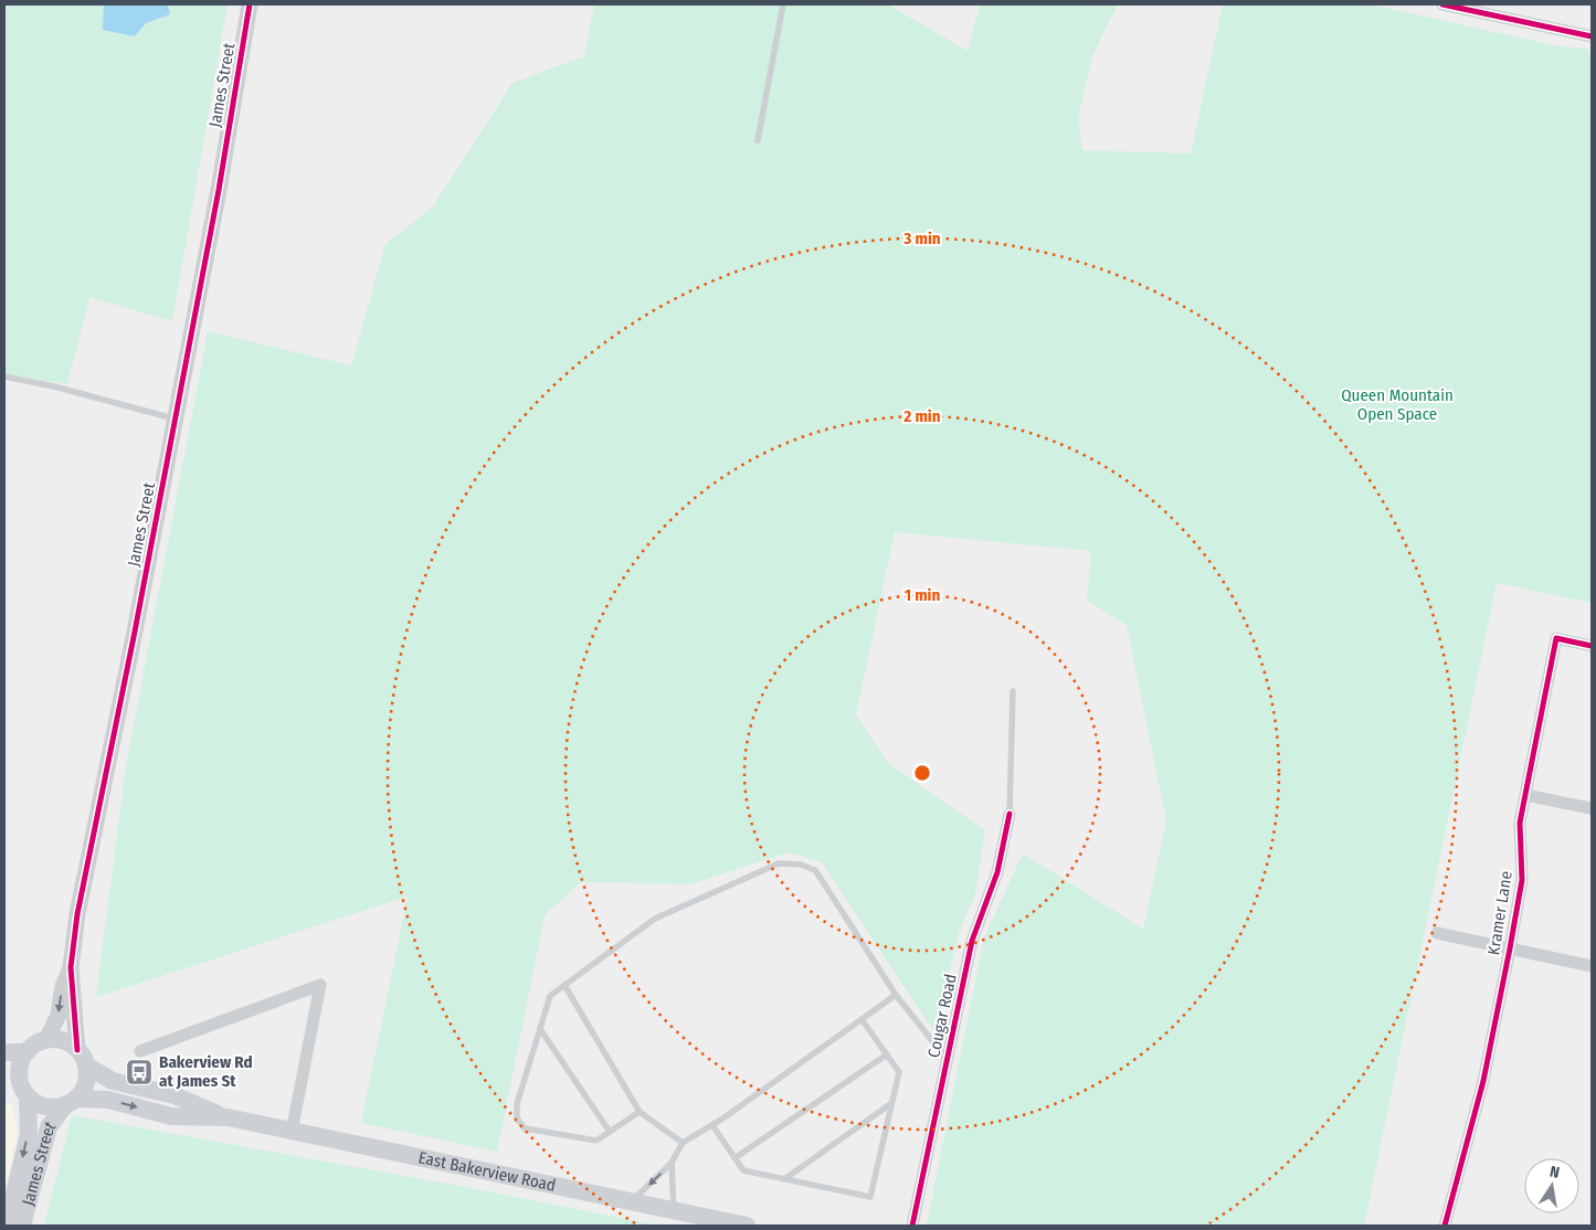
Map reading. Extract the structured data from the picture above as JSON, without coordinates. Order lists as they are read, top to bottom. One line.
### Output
{"streets":{"main road":["James Street","East Bakerview Road"],"street":["Kramer Lane","Cougar Road"]},"crossings":[["James Street","East Bakerview Road"]],"parks":["Queen Mountain Open Space"],"places":{"bus stop":["Bakerview Rd at James St"]},"north":"top","rings":["3 min","2 min","1 min"]}
